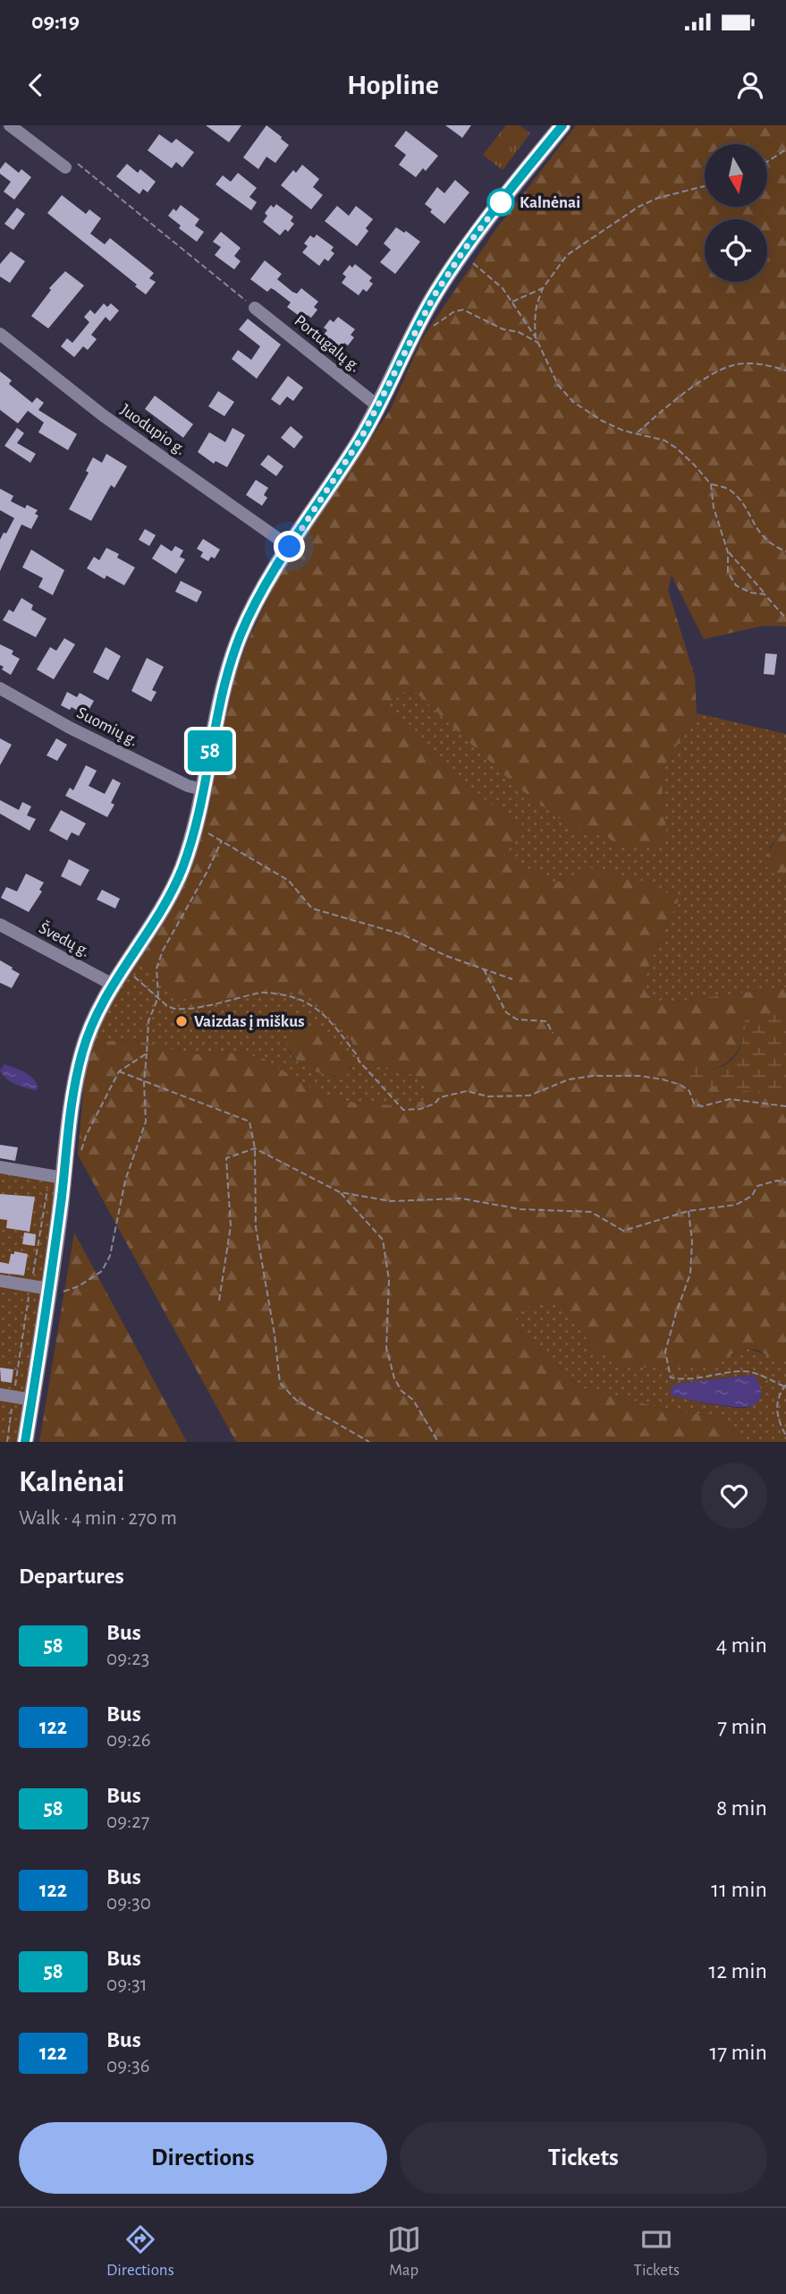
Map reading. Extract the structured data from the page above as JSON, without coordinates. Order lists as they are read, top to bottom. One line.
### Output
{"streets":{"street":["Portugalų g.","Juodupio g.","Suomių g.","Švedų g."]},"places":["Kalnėnai","Vaizdas į miškus"],"lines":["bus line 58"],"north":"bottom","page":{"status":"09:19","header":"Hopline","on_map":"58","heading":[["Kalnėnai","Walk · 4 min · 270 m"],"Departures"],"list":[{"mark":"58","name":"Bus","note":"09:23","value":"4 min"},{"mark":"122","name":"Bus","note":"09:26","value":"7 min"},{"mark":"58","name":"Bus","note":"09:27","value":"8 min"},{"mark":"122","name":"Bus","note":"09:30","value":"11 min"},{"mark":"58","name":"Bus","note":"09:31","value":"12 min"},{"mark":"122","name":"Bus","note":"09:36","value":"17 min"}],"buttons":["Directions","Tickets"],"tabs":["Directions","Map","Tickets"]}}
